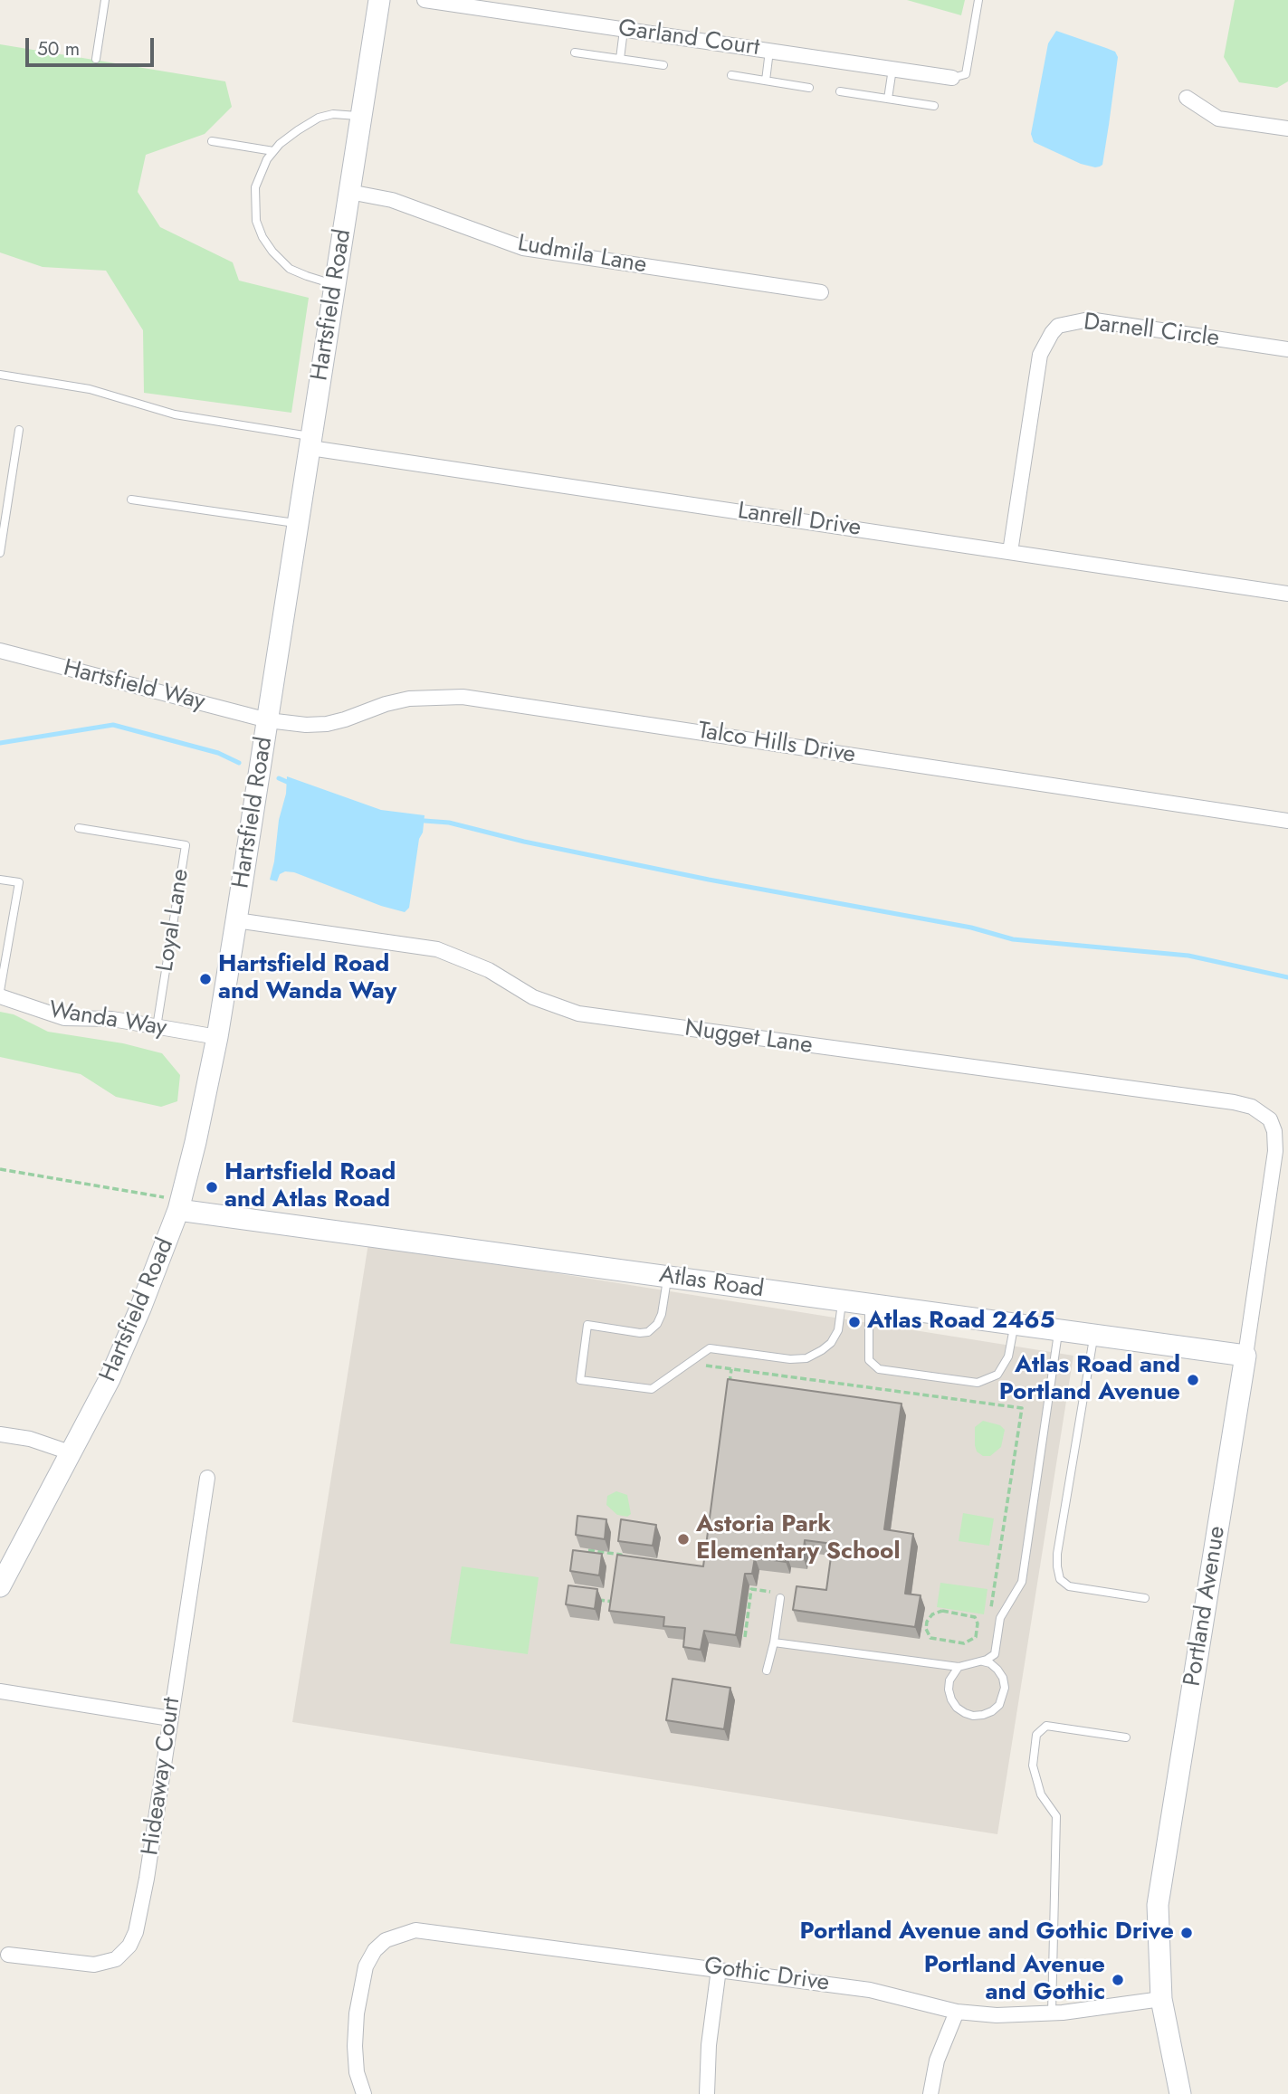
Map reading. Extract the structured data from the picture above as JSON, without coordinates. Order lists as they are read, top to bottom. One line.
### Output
{"streets":{"street":["Garland Court","Ludmila Lane","Hartsfield Road","Darnell Circle","Lanrell Drive","Hartsfield Way","Talco Hills Drive","Wanda Way","Nugget Lane","Atlas Road","Portland Avenue","Hideaway Court","Gothic Drive"],"lane":["Loyal Lane"]},"crossings":[["Ludmila Lane","Hartsfield Road"],["Hartsfield Road","Lanrell Drive"],["Hartsfield Road","Hartsfield Way"],["Hartsfield Road","Talco Hills Drive"],["Hartsfield Road","Wanda Way"],["Hartsfield Road","Nugget Lane"],["Hartsfield Road","Atlas Road"],["Darnell Circle","Lanrell Drive"],["Hartsfield Way","Talco Hills Drive"],["Loyal Lane","Wanda Way"],["Nugget Lane","Portland Avenue"],["Atlas Road","Portland Avenue"],["Portland Avenue","Gothic Drive"]],"places":["Hartsfield Road and Wanda Way","Hartsfield Road and Atlas Road","Atlas Road 2465","Atlas Road and Portland Avenue","Astoria Park Elementary School","Portland Avenue and Gothic Drive","Portland Avenue and Gothic"],"scale_bar":"50 m"}
